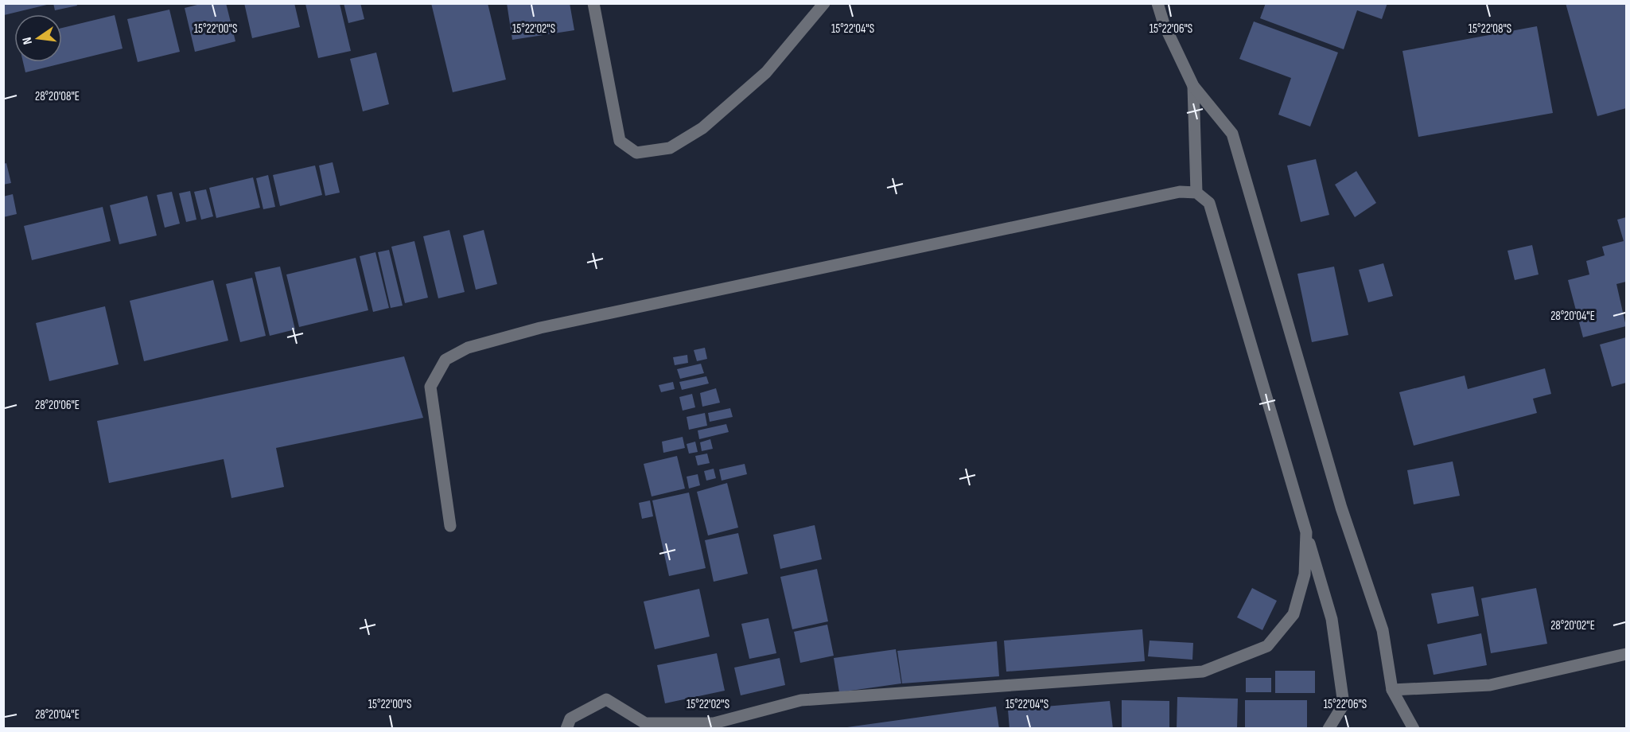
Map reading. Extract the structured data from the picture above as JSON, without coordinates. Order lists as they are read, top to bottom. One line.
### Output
{"north":"left","coordinates":["15°22'00\"S","15°22'02\"S","15°22'04\"S","15°22'06\"S","15°22'08\"S","28°20'08\"E","28°20'04\"E","28°20'06\"E","28°20'02\"E"]}
